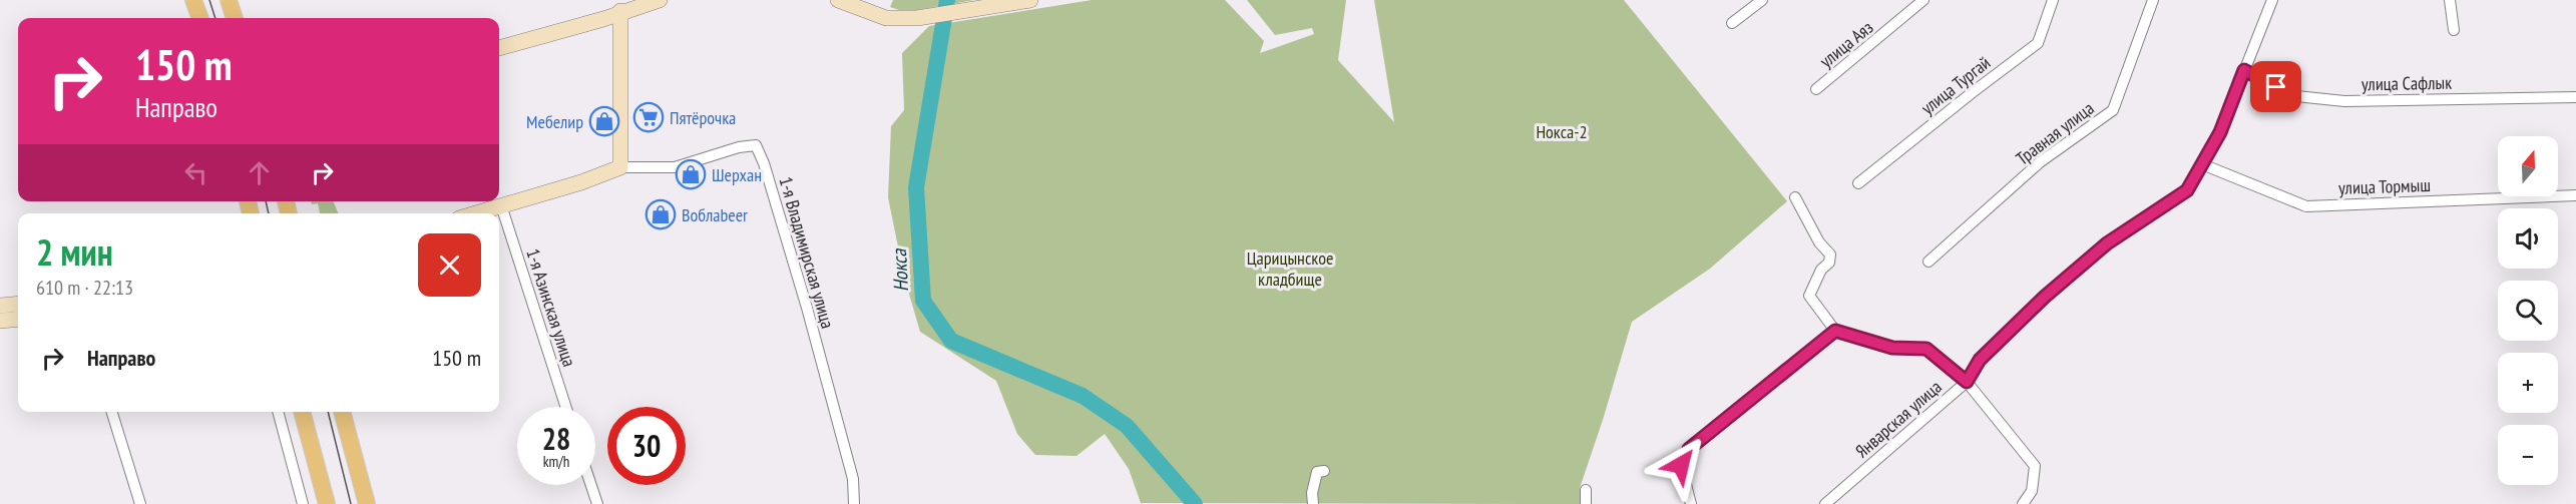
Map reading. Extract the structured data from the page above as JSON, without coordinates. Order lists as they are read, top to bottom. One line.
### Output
{"streets":{"street":["улица Аяз","улица Сафлык","улица Тургай","Травная улица","улица Тормыш","1-я Владимирская улица","1-я Азинская улица","Январская улица"]},"crossings":[["улица Сафлык","Январская улица"],["улица Тормыш","Январская улица"]],"water":["Нокса"],"parks":["Нокса-2","Царицынское кладбище"],"places":{"supermarket":["Пятёрочка"],"shop":["Мебелир","Шерхан","Воблаbeer"]},"north":"top","page":{"turn":["150 m","Направо"],"map_buttons":["+","−"],"heading":["2 мин","610 m · 22:13"],"list":[{"name":"Направо","value":"150 m"}],"speed":"28 km/h","limit":"30"}}
